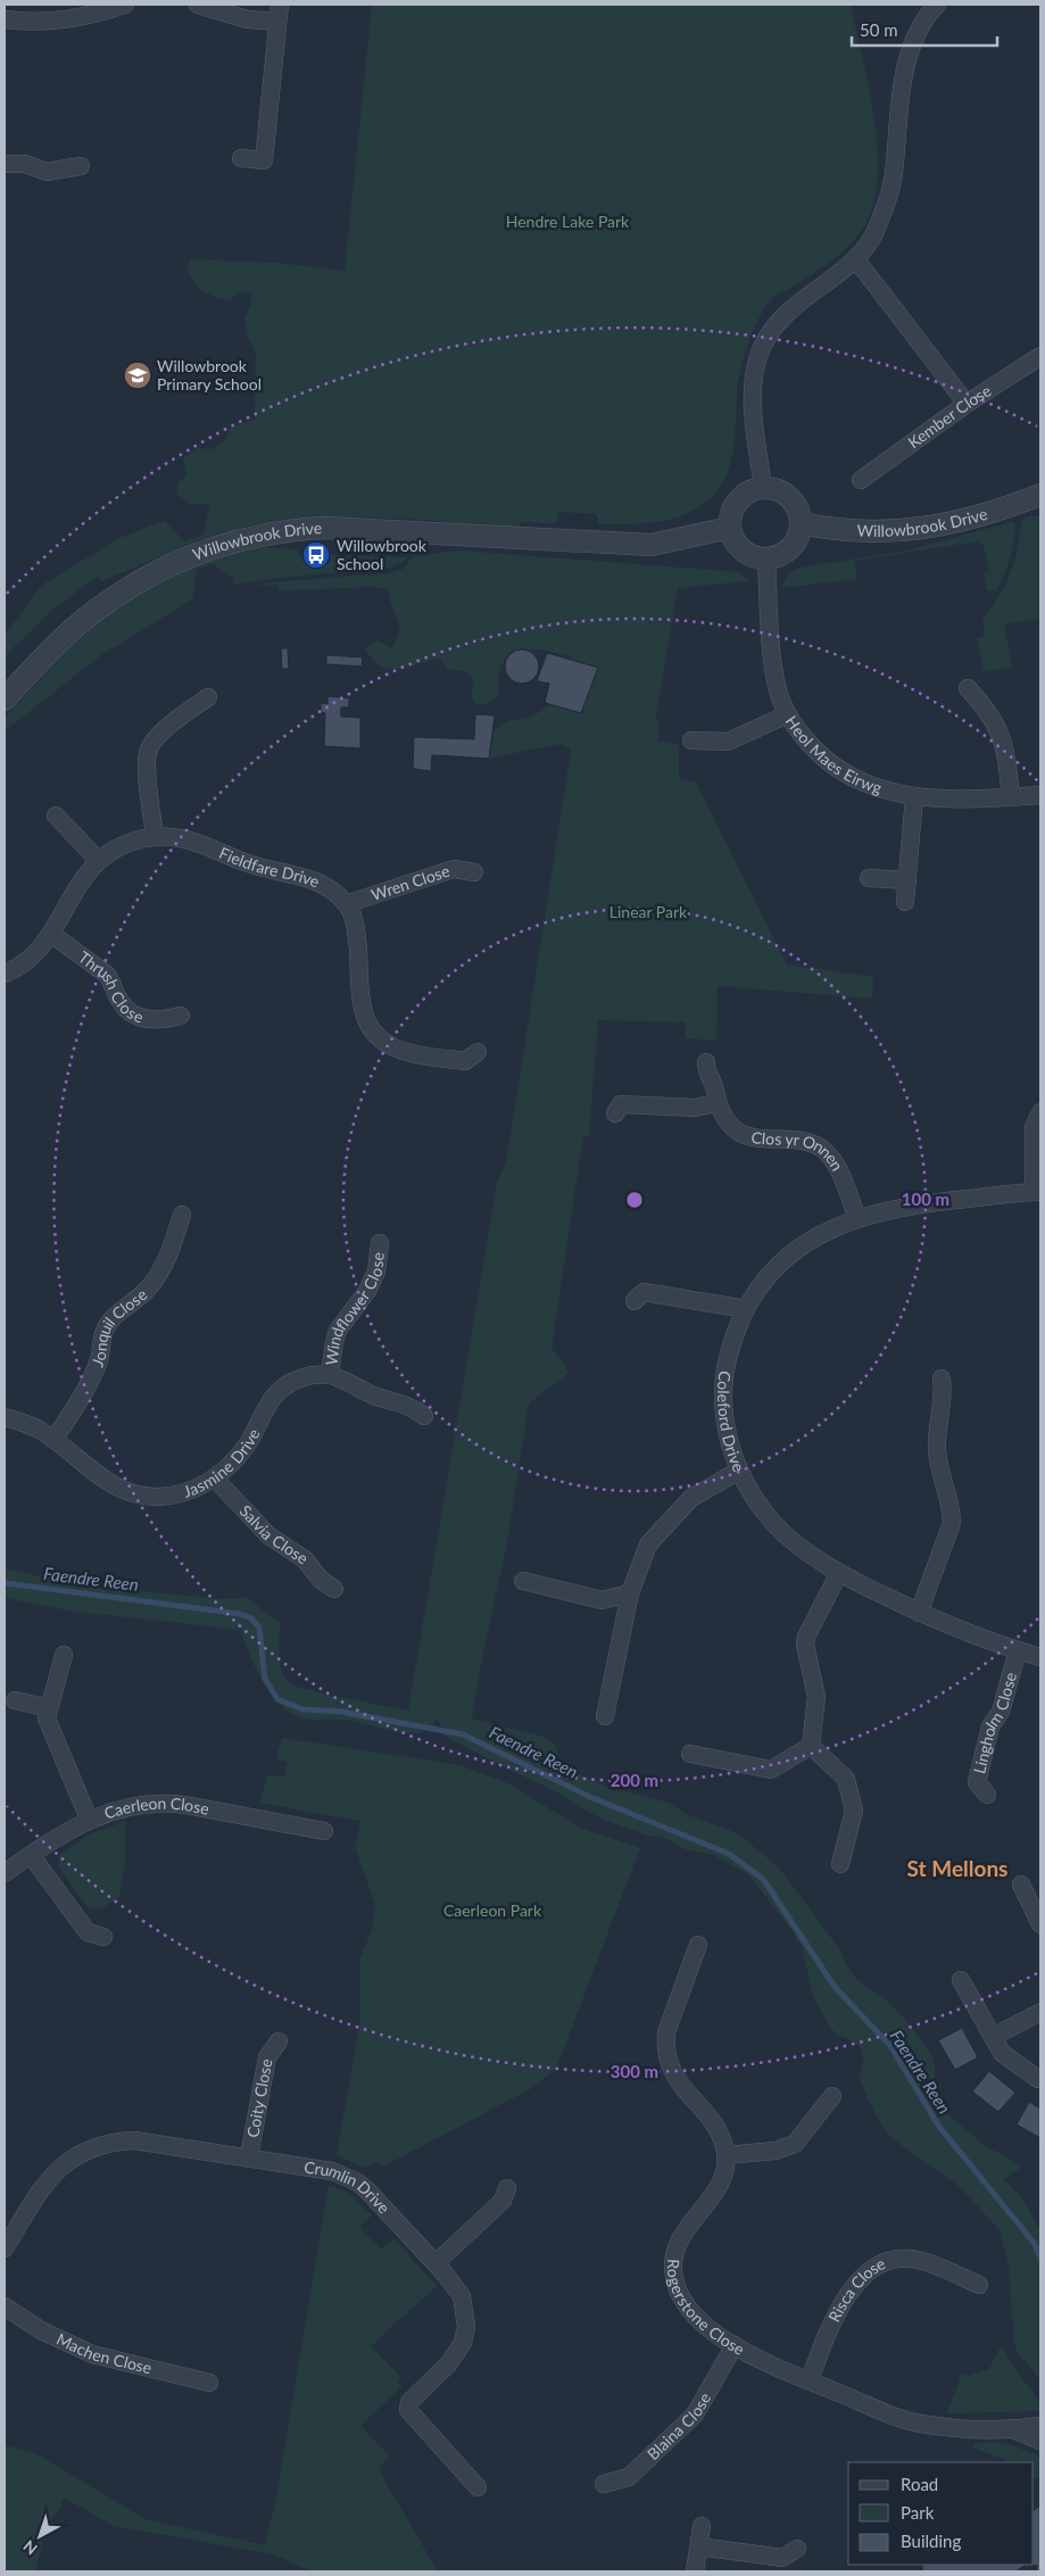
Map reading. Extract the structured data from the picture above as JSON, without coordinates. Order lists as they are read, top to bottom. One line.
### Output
{"streets":{"street":["Kember Close","Willowbrook Drive","Heol Maes Eirwg","Fieldfare Drive","Wren Close","Thrush Close","Clos yr Onnen","Windflower Close","Jonquil Close","Coleford Drive","Jasmine Drive","Salvia Close","Lingholm Close","Caerleon Close","Coity Close","Crumlin Drive","Risca Close","Rogerstone Close","Machen Close","Blaina Close"]},"crossings":[["Willowbrook Drive","Heol Maes Eirwg"],["Fieldfare Drive","Wren Close"],["Fieldfare Drive","Thrush Close"],["Clos yr Onnen","Coleford Drive"],["Windflower Close","Jasmine Drive"],["Jonquil Close","Jasmine Drive"],["Coleford Drive","Lingholm Close"],["Jasmine Drive","Salvia Close"],["Coity Close","Crumlin Drive"],["Risca Close","Rogerstone Close"],["Rogerstone Close","Blaina Close"]],"districts":["St Mellons"],"water":["Faendre Reen"],"parks":["Hendre Lake Park","Linear Park","Caerleon Park"],"places":{"school or university":["Willowbrook Primary School"],"bus stop":["Willowbrook School"]},"legend":["Road","Park","Building"],"scale_bar":"50 m","north":"bottom left","rings":["100 m","200 m","300 m"]}
